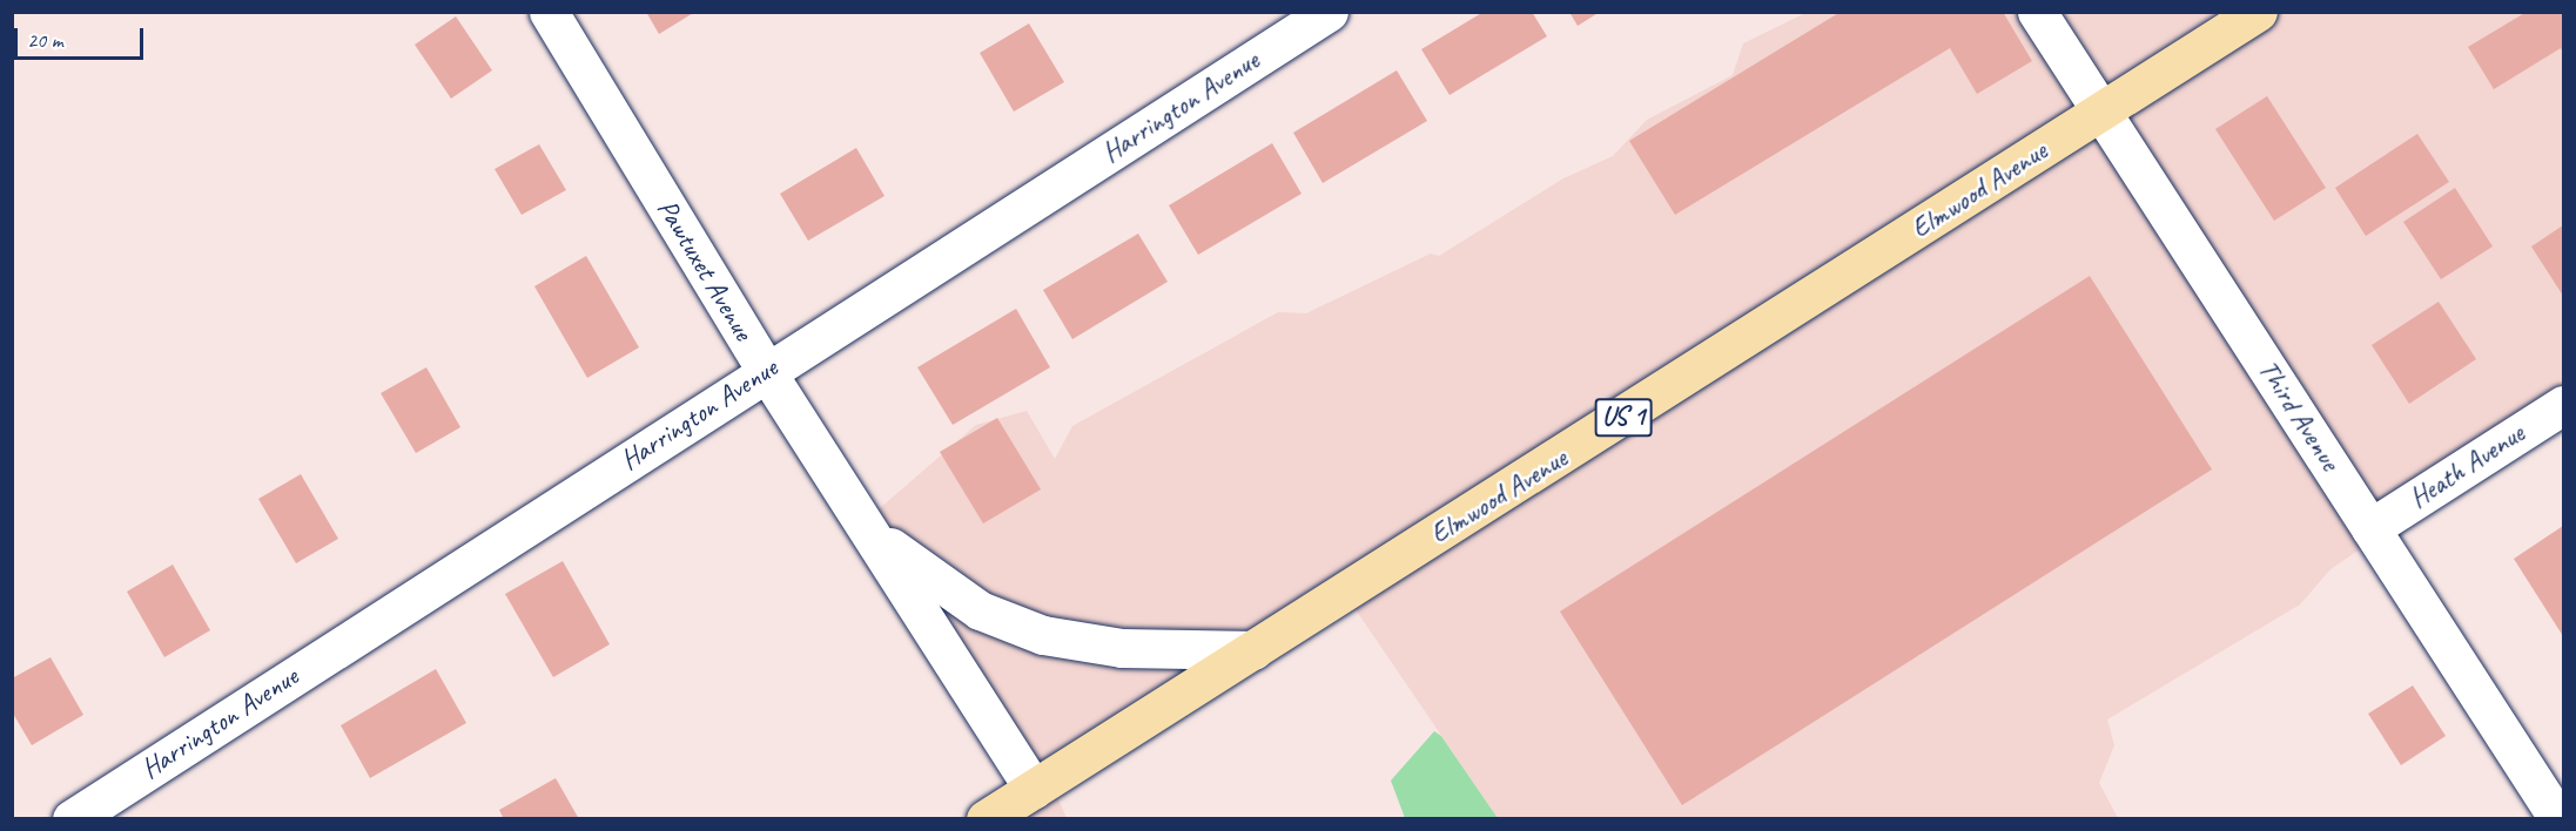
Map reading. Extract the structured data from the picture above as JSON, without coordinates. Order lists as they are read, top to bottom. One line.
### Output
{"streets":{"main road":["Elmwood Avenue","US 1"],"street":["Harrington Avenue","Pawtuxet Avenue","Third Avenue","Heath Avenue"]},"crossings":[["Harrington Avenue","Pawtuxet Avenue"],["Elmwood Avenue","Pawtuxet Avenue"],["Elmwood Avenue","Third Avenue"],["Third Avenue","Heath Avenue"]],"scale_bar":"20 m"}
